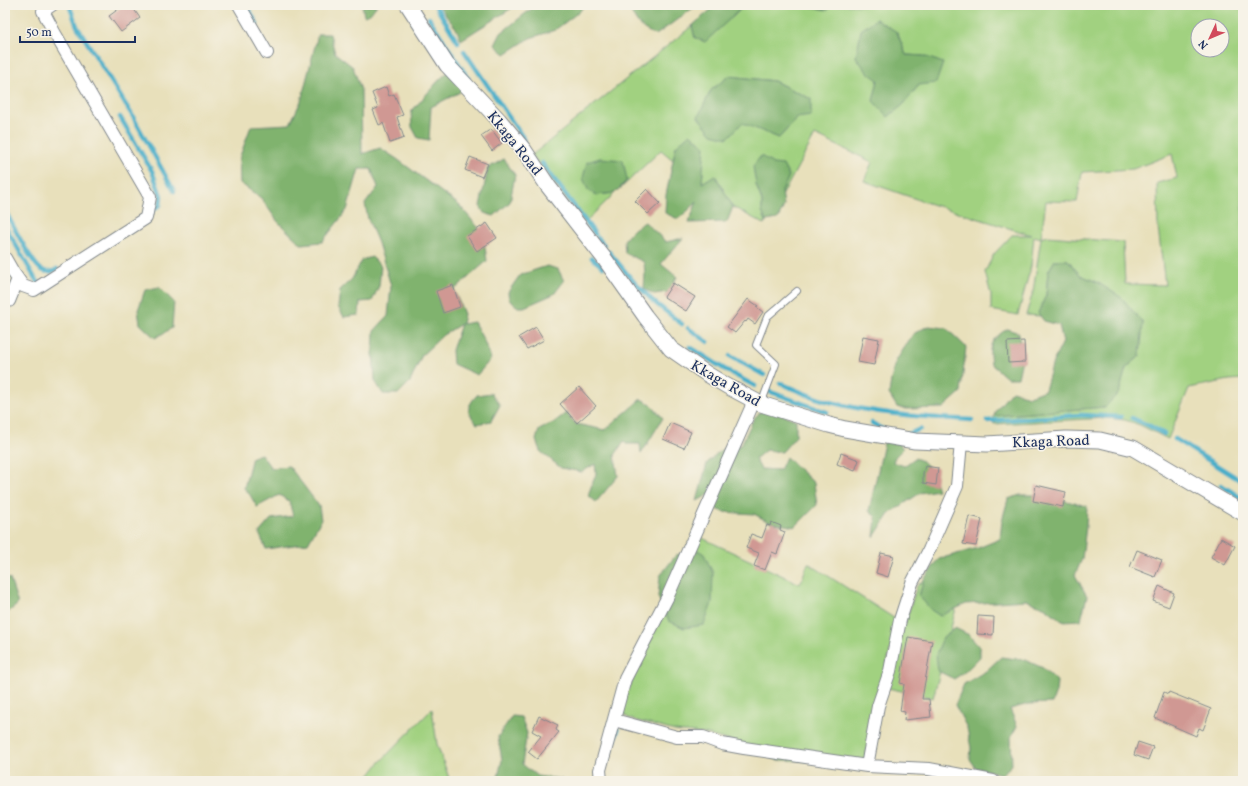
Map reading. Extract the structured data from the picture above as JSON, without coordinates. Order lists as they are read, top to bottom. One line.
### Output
{"streets":{"street":["Kkaga Road"]},"scale_bar":"50 m","north":"bottom left"}
